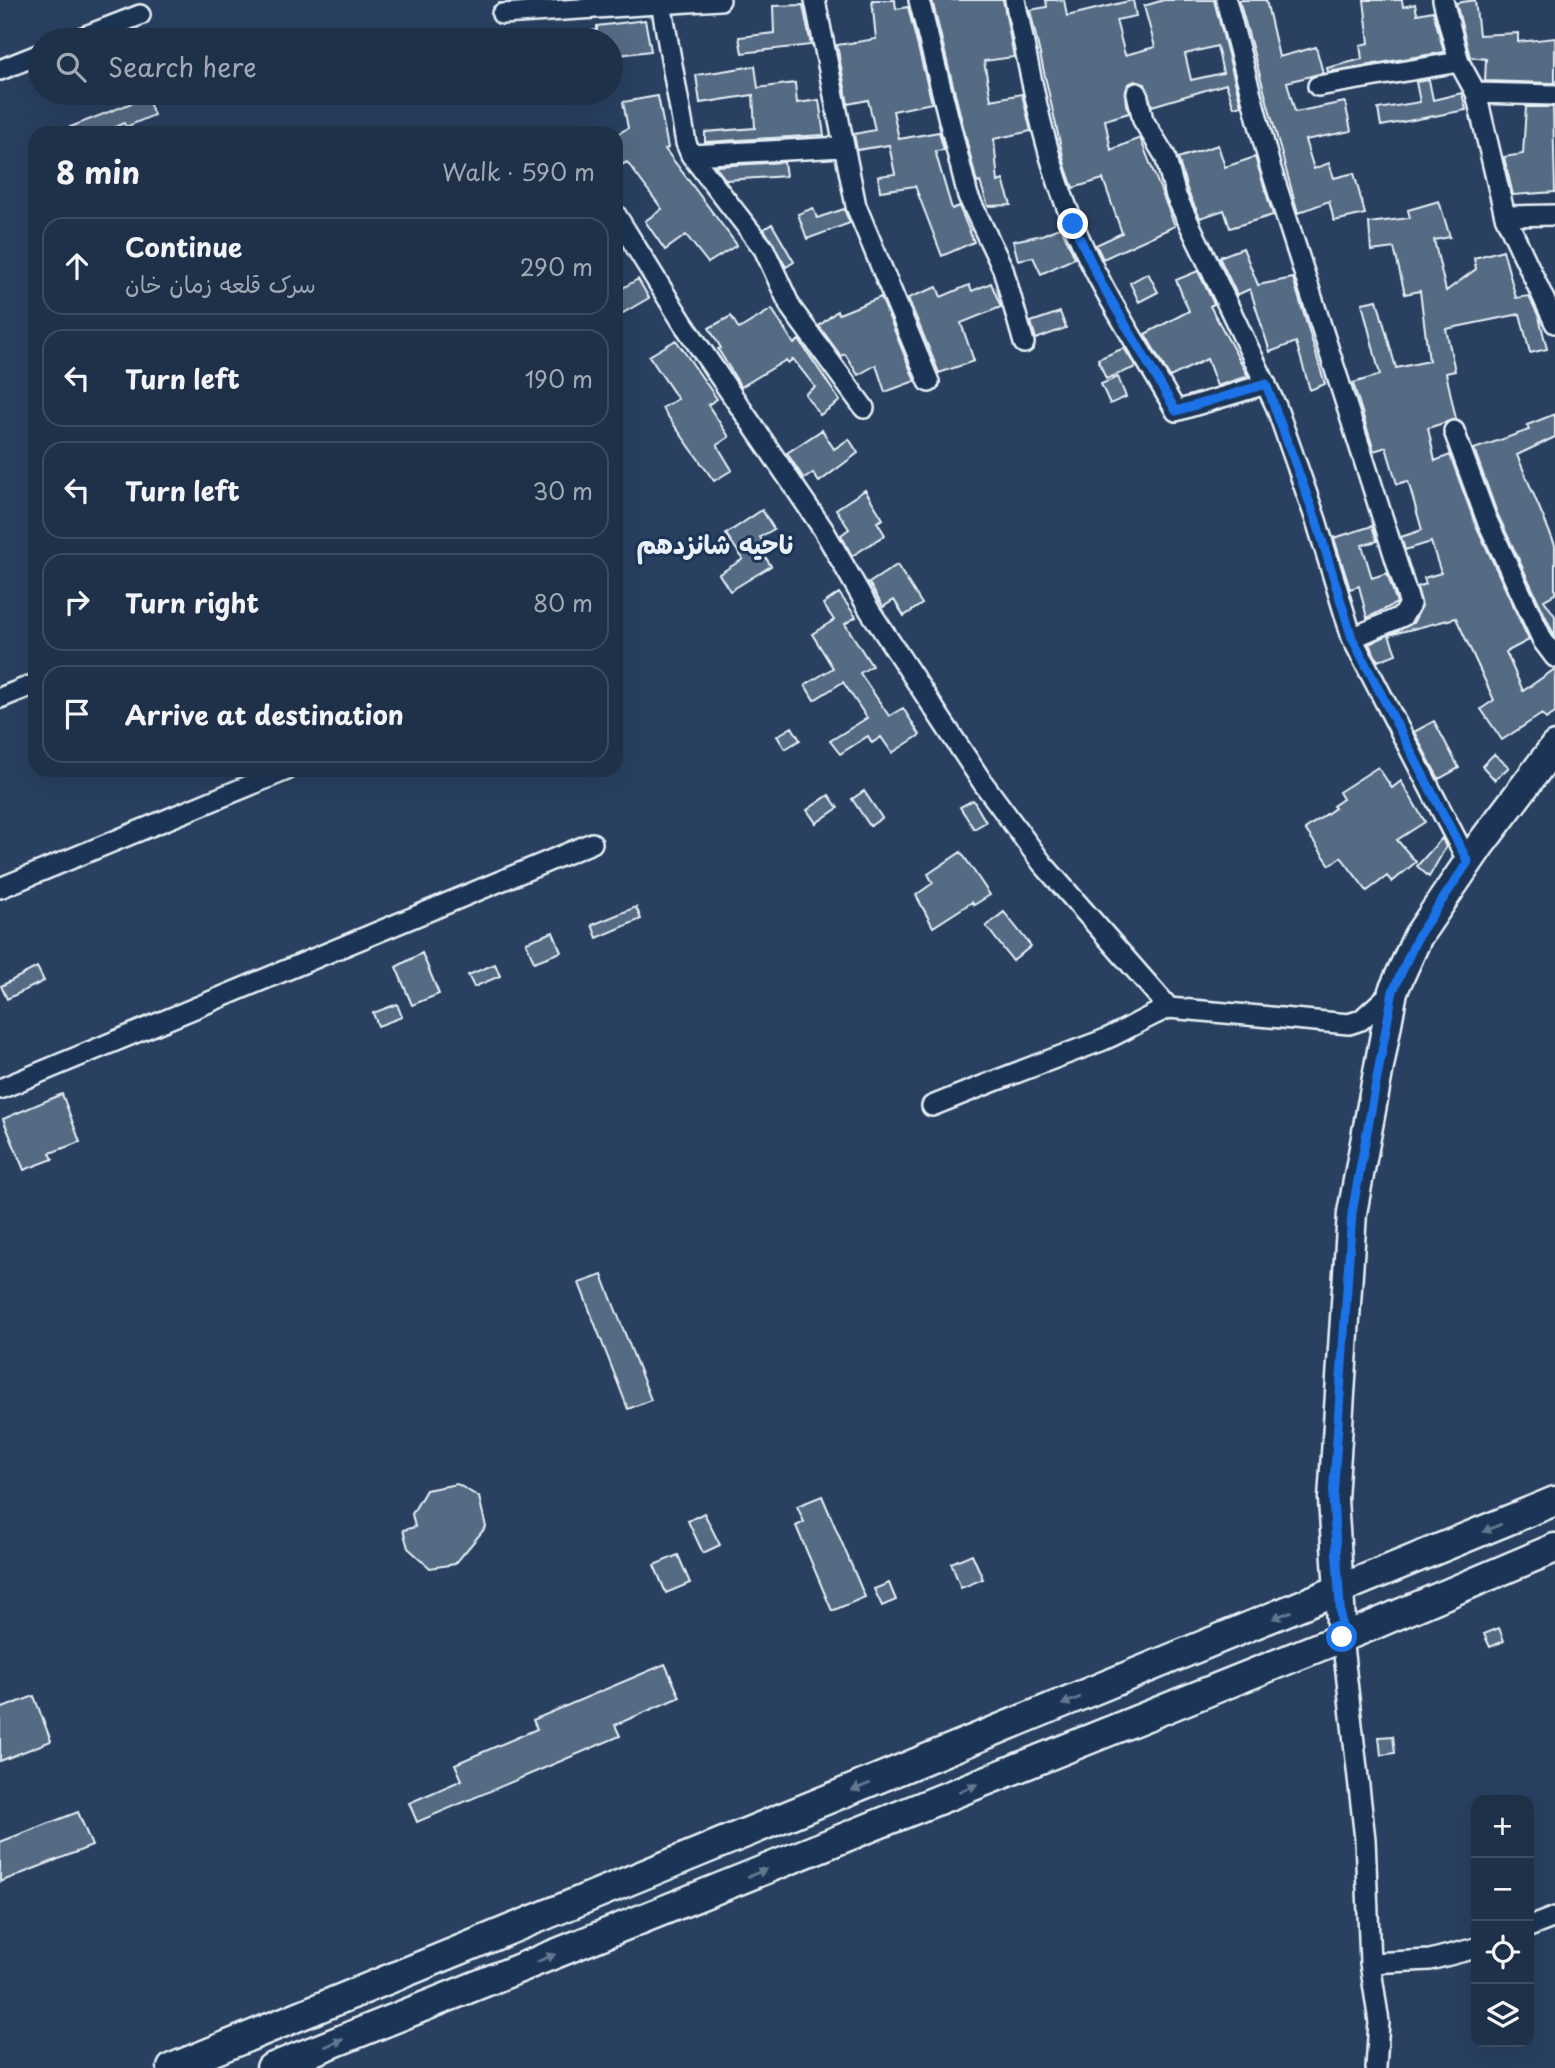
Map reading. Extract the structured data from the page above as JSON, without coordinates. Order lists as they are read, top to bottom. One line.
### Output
{"districts":["ناحیه شانزدهم"],"page":{"search":"Search here","heading":["8 min","Walk · 590 m"],"list":[["Continue","سرک قلعه زمان خان","290 m"],["Turn left","190 m"],["Turn left","30 m"],["Turn right","80 m"],"Arrive at destination"],"map_buttons":["+","−"]}}
